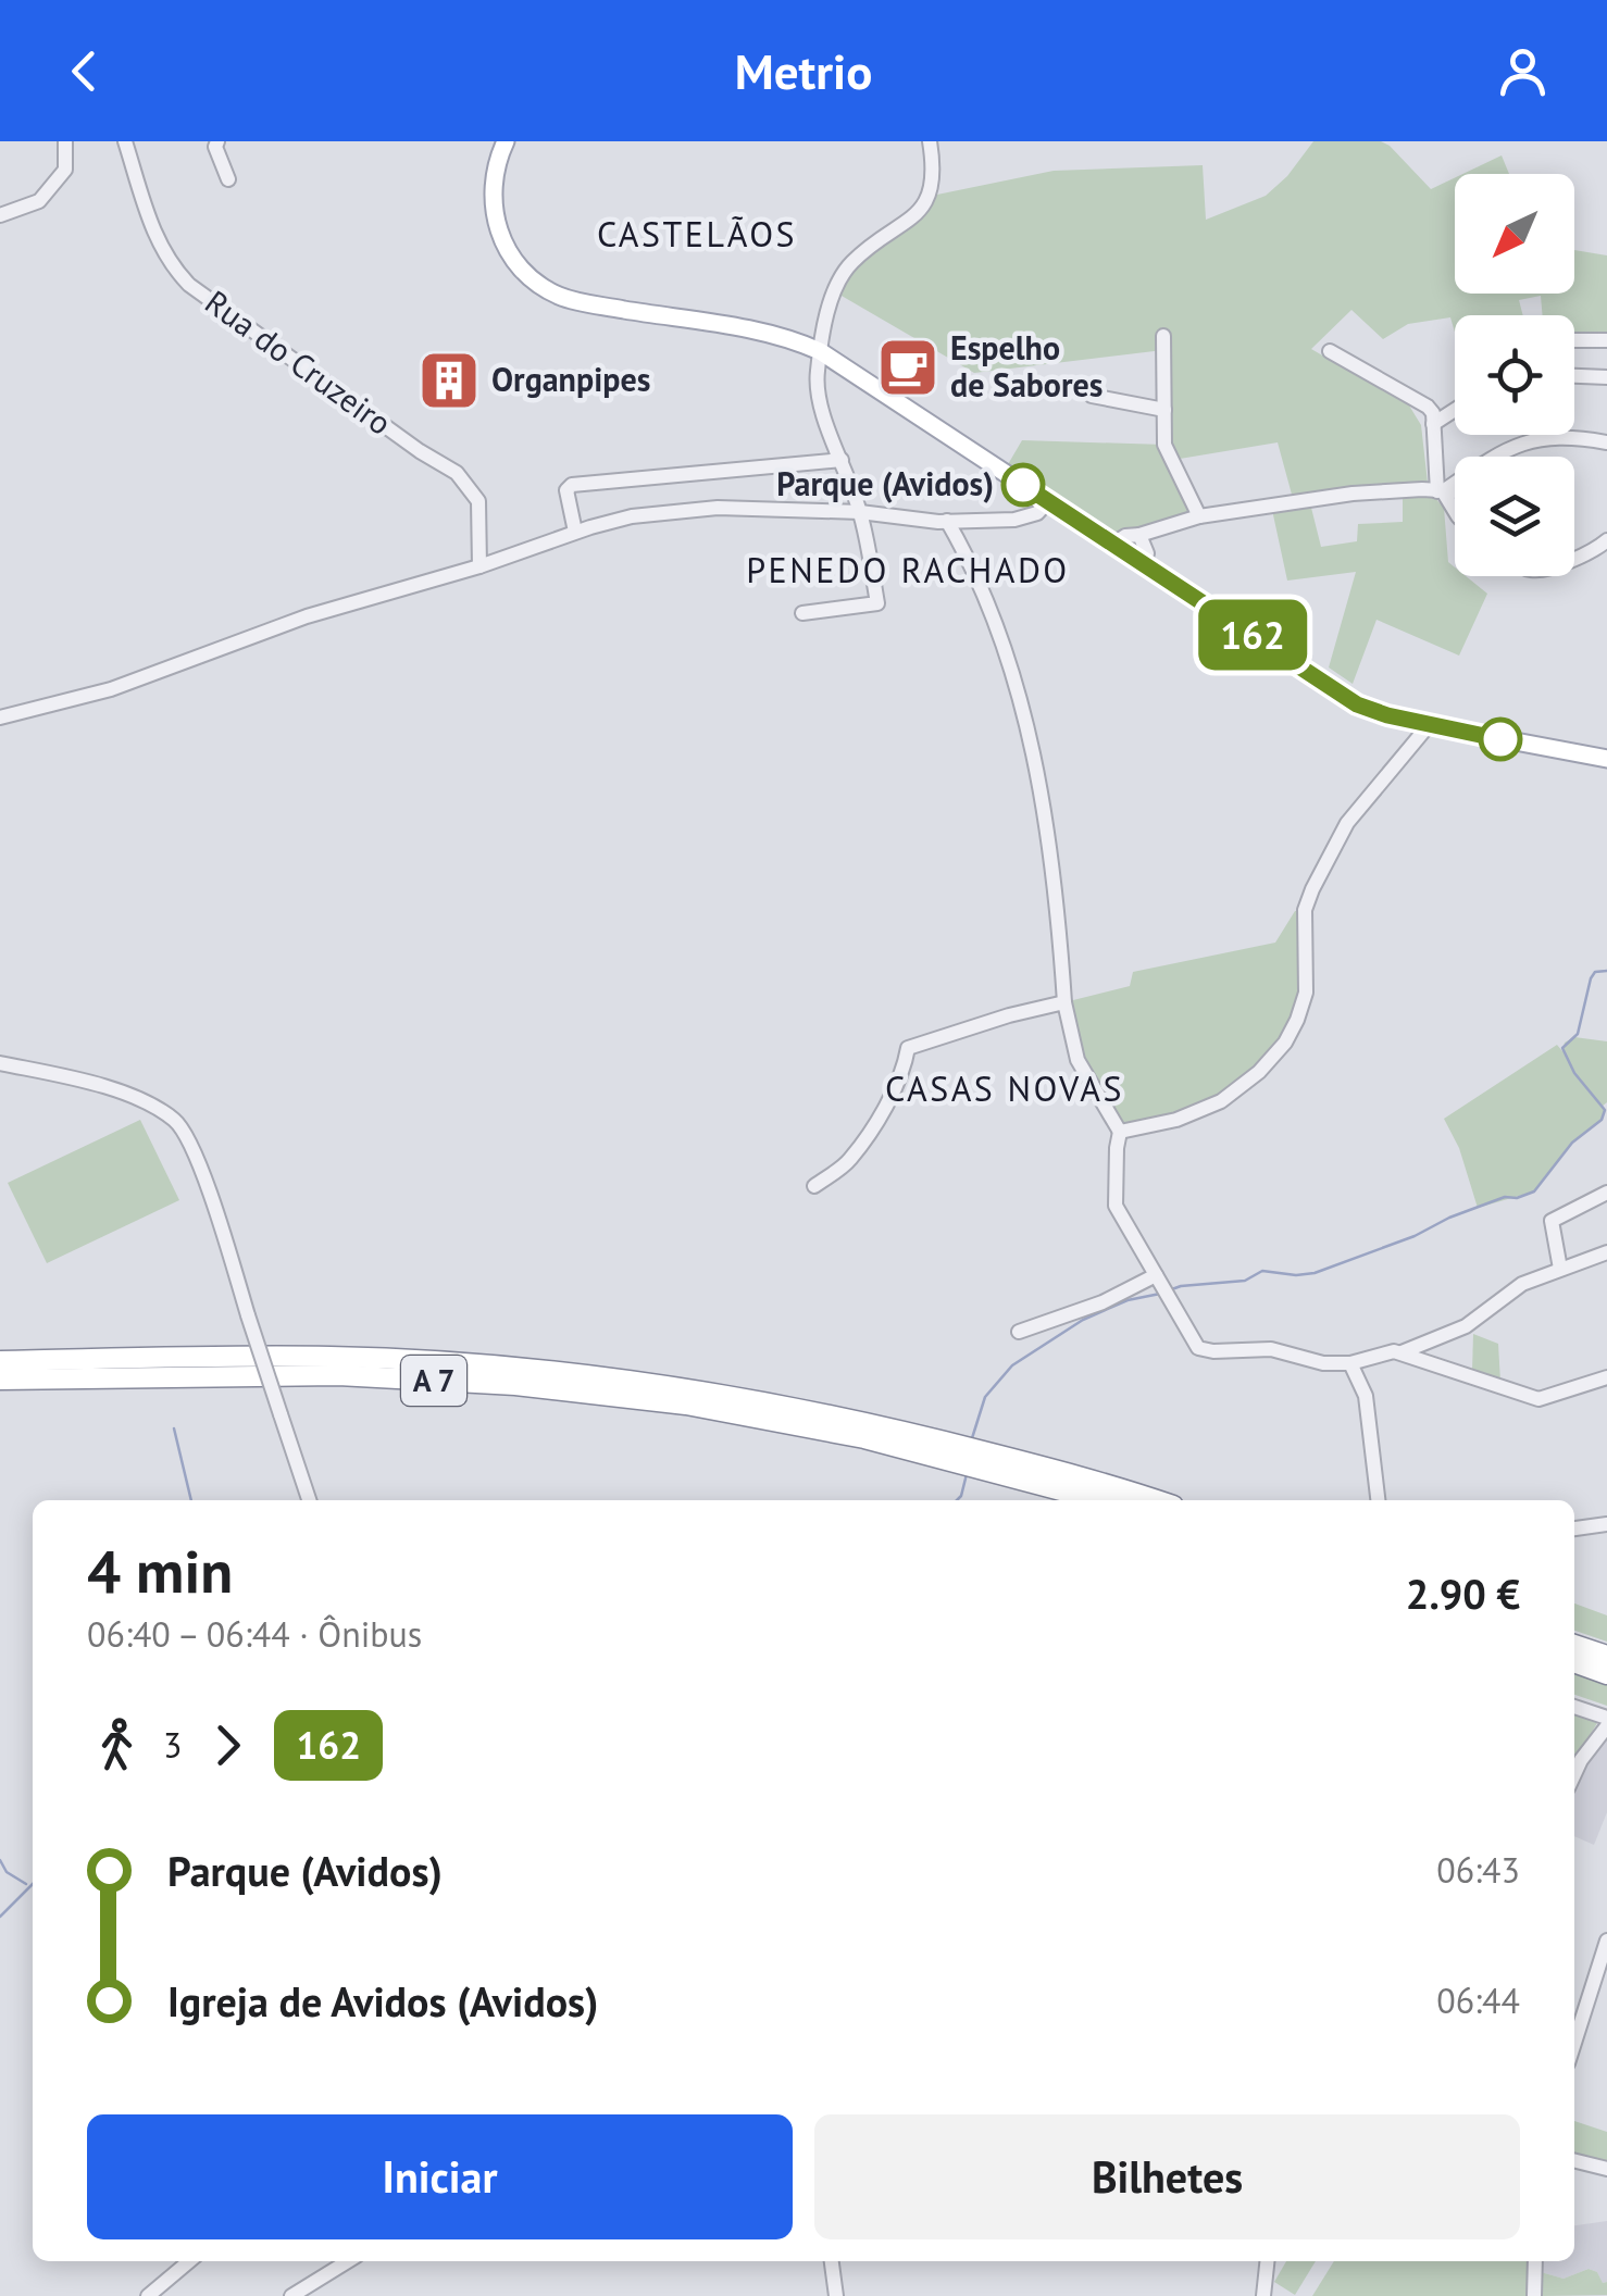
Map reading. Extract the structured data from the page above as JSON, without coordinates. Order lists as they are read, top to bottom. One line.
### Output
{"streets":{"highway":["A 7"],"street":["Rua do Cruzeiro"]},"districts":["CASTELÃOS","PENEDO RACHADO","CASAS NOVAS"],"places":{"cafe":["Espelho de Sabores"],"building":["Organpipes"],"other":["Parque (Avidos)"]},"lines":["bus line 162"],"north":"bottom left","page":{"header":"Metrio","on_map":"162","heading":["4 min","06:40 – 06:44 · Ônibus","2.90 €"],"legs":["3","162"],"list":[{"name":"Parque (Avidos)","value":"06:43"},{"name":"Igreja de Avidos (Avidos)","value":"06:44"}],"buttons":["Iniciar","Bilhetes"]}}
